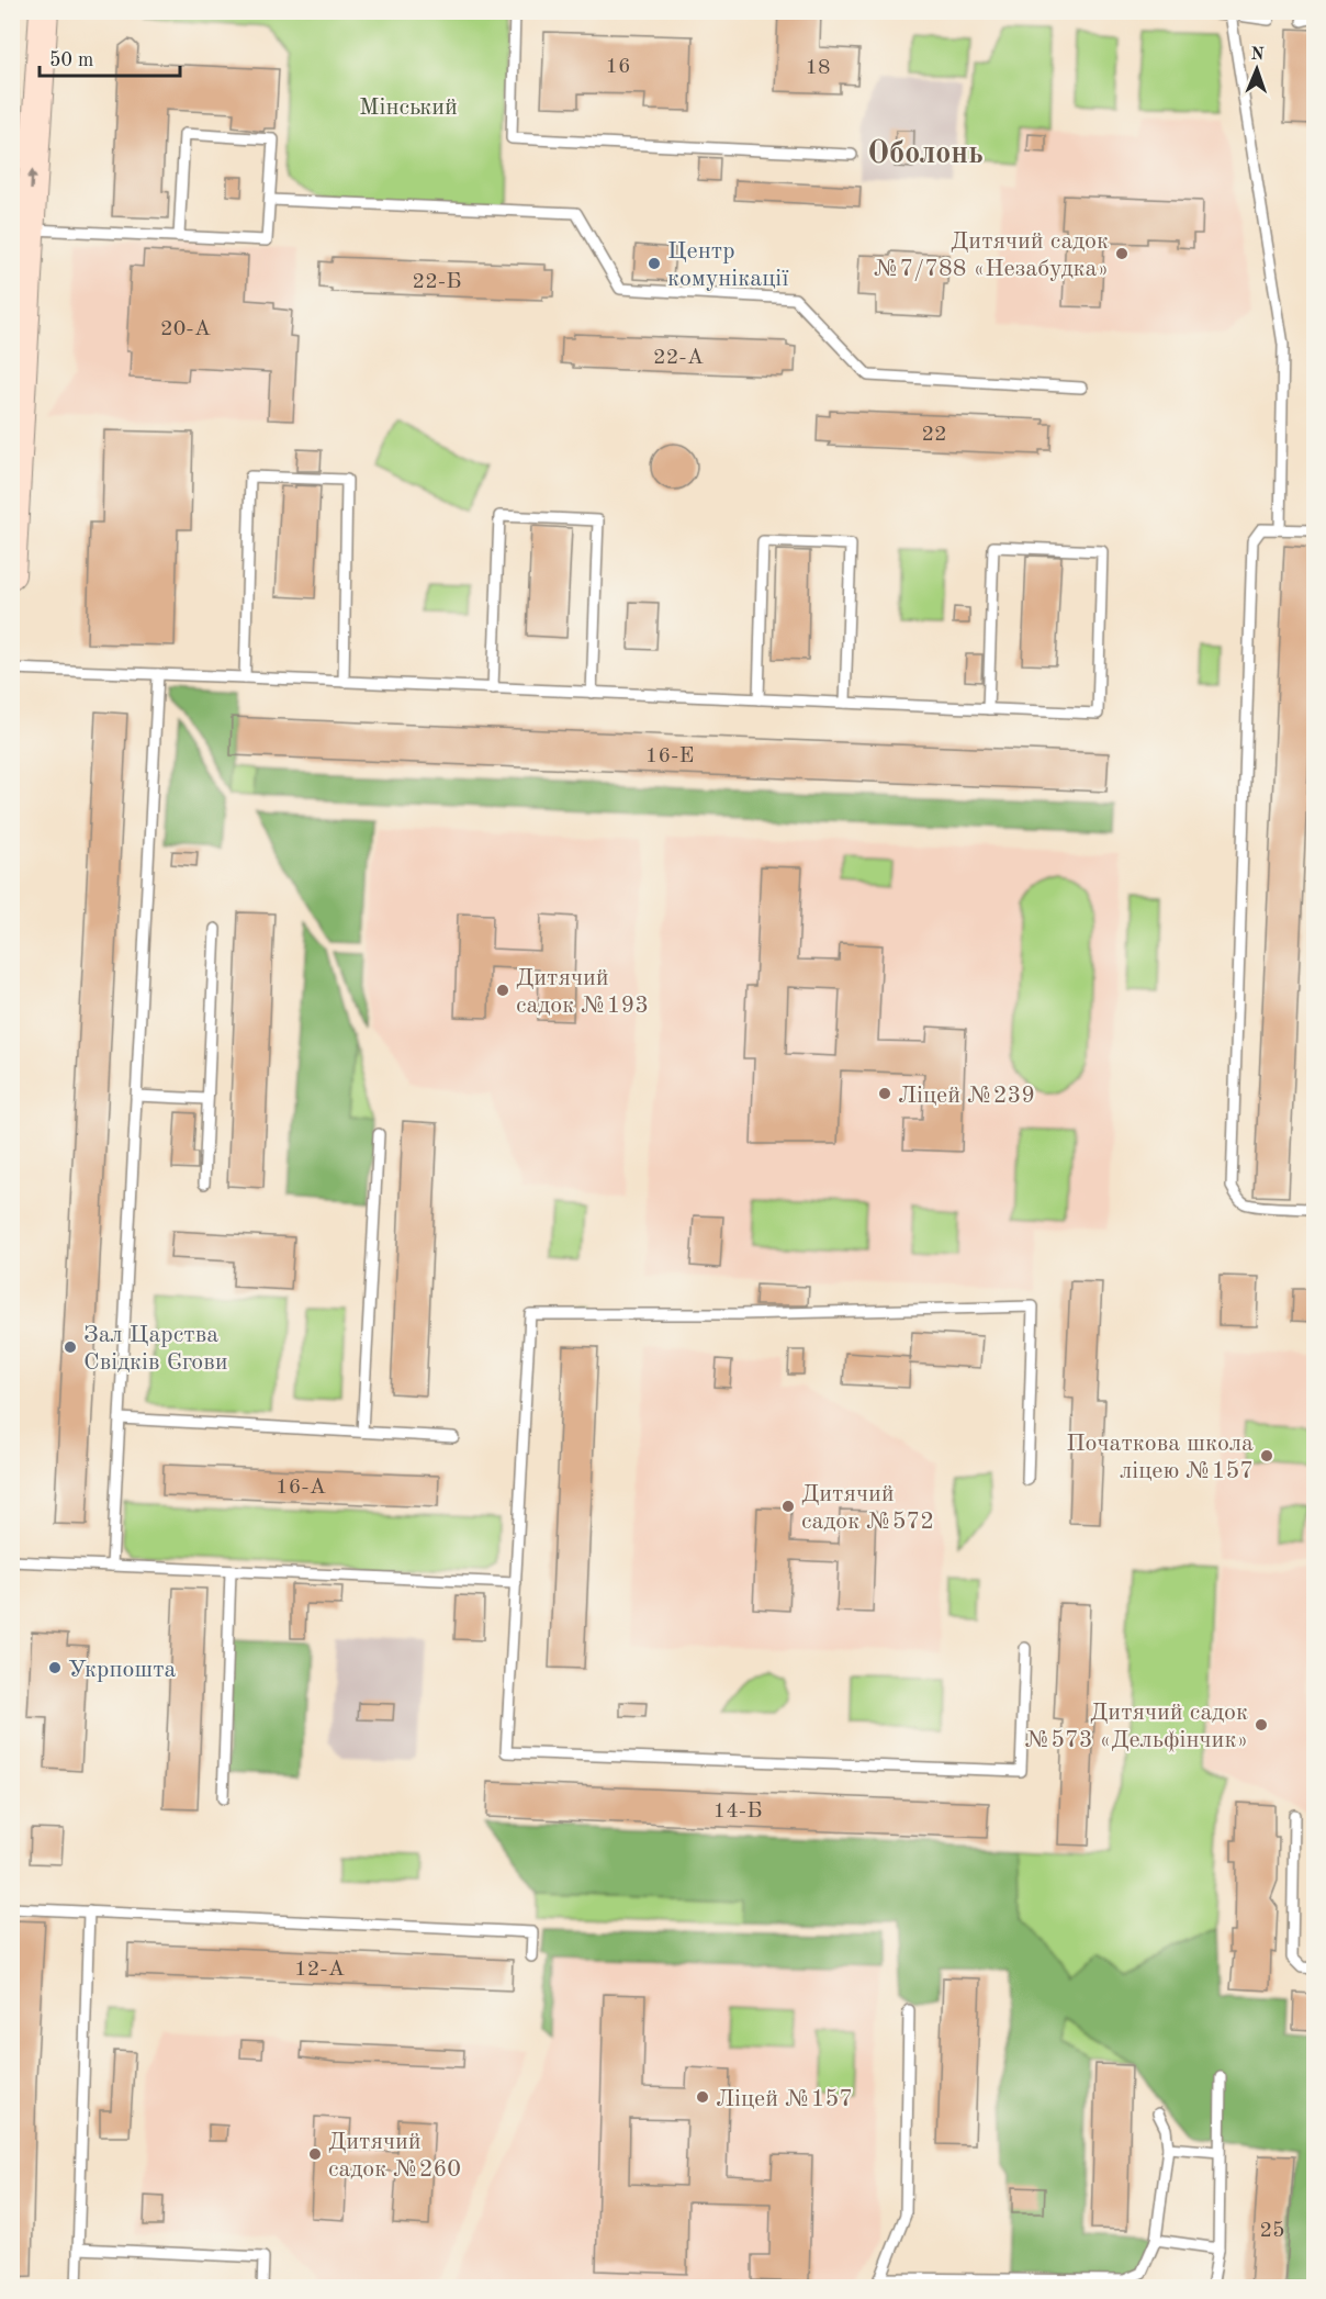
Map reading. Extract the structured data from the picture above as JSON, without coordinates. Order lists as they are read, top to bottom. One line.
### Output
{"districts":["Оболонь"],"parks":["Мінський"],"places":["Дитячий садок №7/788 «Незабудка»","Центр комунікації","Дитячий садок №193","Ліцей №239","Зал Царства Свідків Єгови","Початкова школа ліцею №157","Дитячий садок №572","Укрпошта","Дитячий садок №573 «Дельфінчик»","Ліцей №157","Дитячий садок №260"],"house_numbers":["16","18","22-Б","20-А","22-А","22","16-Е","16-А","14-Б","12-А","25"],"scale_bar":"50 m","north":"top"}
